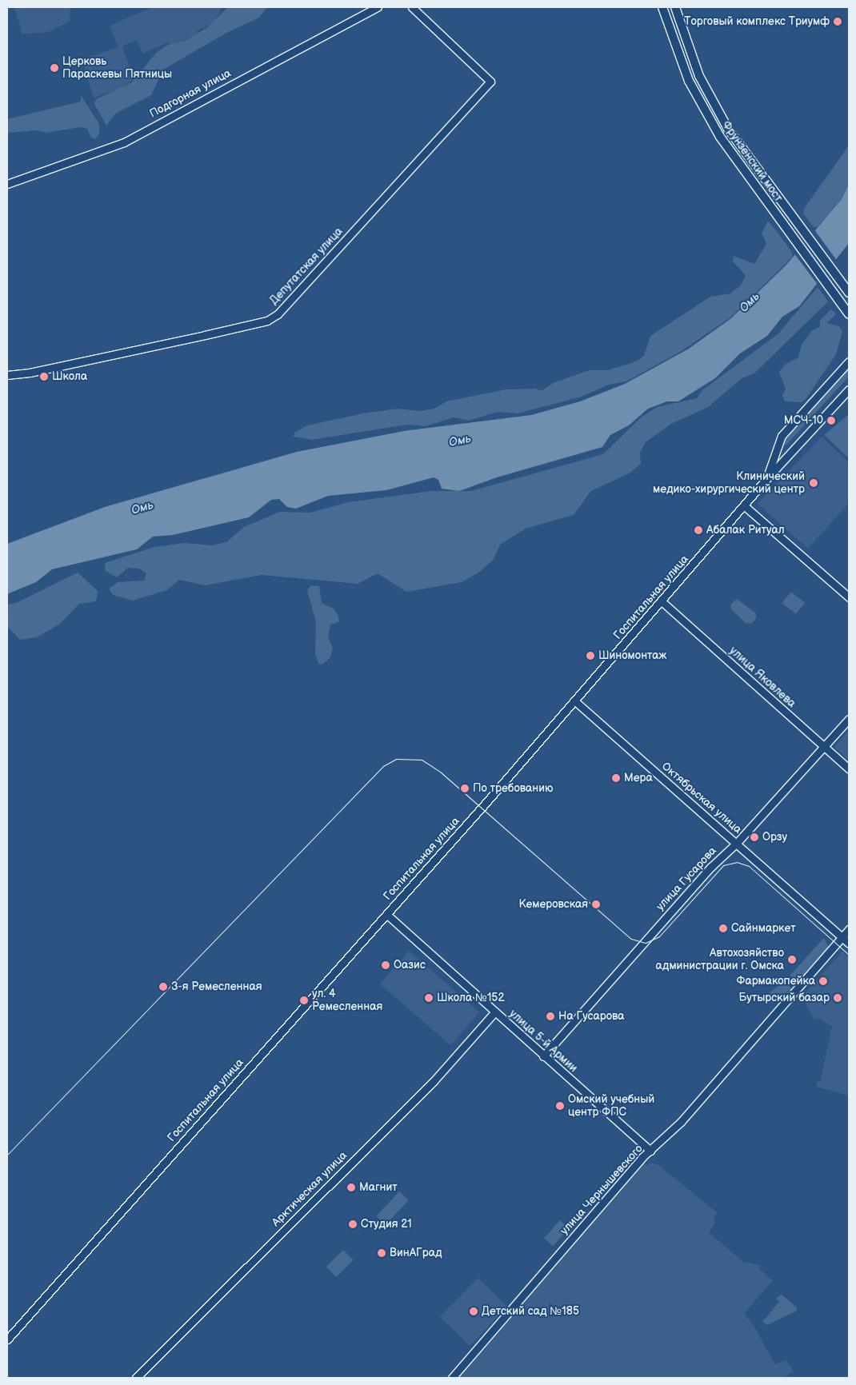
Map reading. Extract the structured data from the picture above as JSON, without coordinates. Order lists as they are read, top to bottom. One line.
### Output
{"streets":{"main road":["Фрунзенский мост"],"street":["Подгорная улица","Депутатская улица","Госпитальная улица","улица Яковлева","Октябрьская улица","улица Гусарова","улица 5-й Армии","Арктическая улица","улица Чернышевского"]},"crossings":[["Госпитальная улица","улица Яковлева"],["Госпитальная улица","Октябрьская улица"],["Госпитальная улица","улица 5-й Армии"],["улица Яковлева","улица Гусарова"],["Октябрьская улица","улица Гусарова"],["Октябрьская улица","улица Чернышевского"],["улица Гусарова","улица 5-й Армии"],["улица 5-й Армии","Арктическая улица"],["улица 5-й Армии","улица Чернышевского"]],"water":["Омь"],"places":["Торговый комплекс Триумф","Церковь Параскевы Пятницы","Школа","МСЧ-10","Клинический медико-хирургический центр","Абалак Ритуал","Шиномонтаж","Мера","По требованию","Орзу","Кемеровская","Сайнмаркет","Автохозяйство администрации г. Омска","Оазис","Фармакопейка","3-я Ремесленная","Школа №152","Бутырский базар","ул. 4 Ремесленная","На Гусарова","Омский учебный центр ФПС","Магнит","Студия 21","ВинАГрад","Детский сад №185"]}
